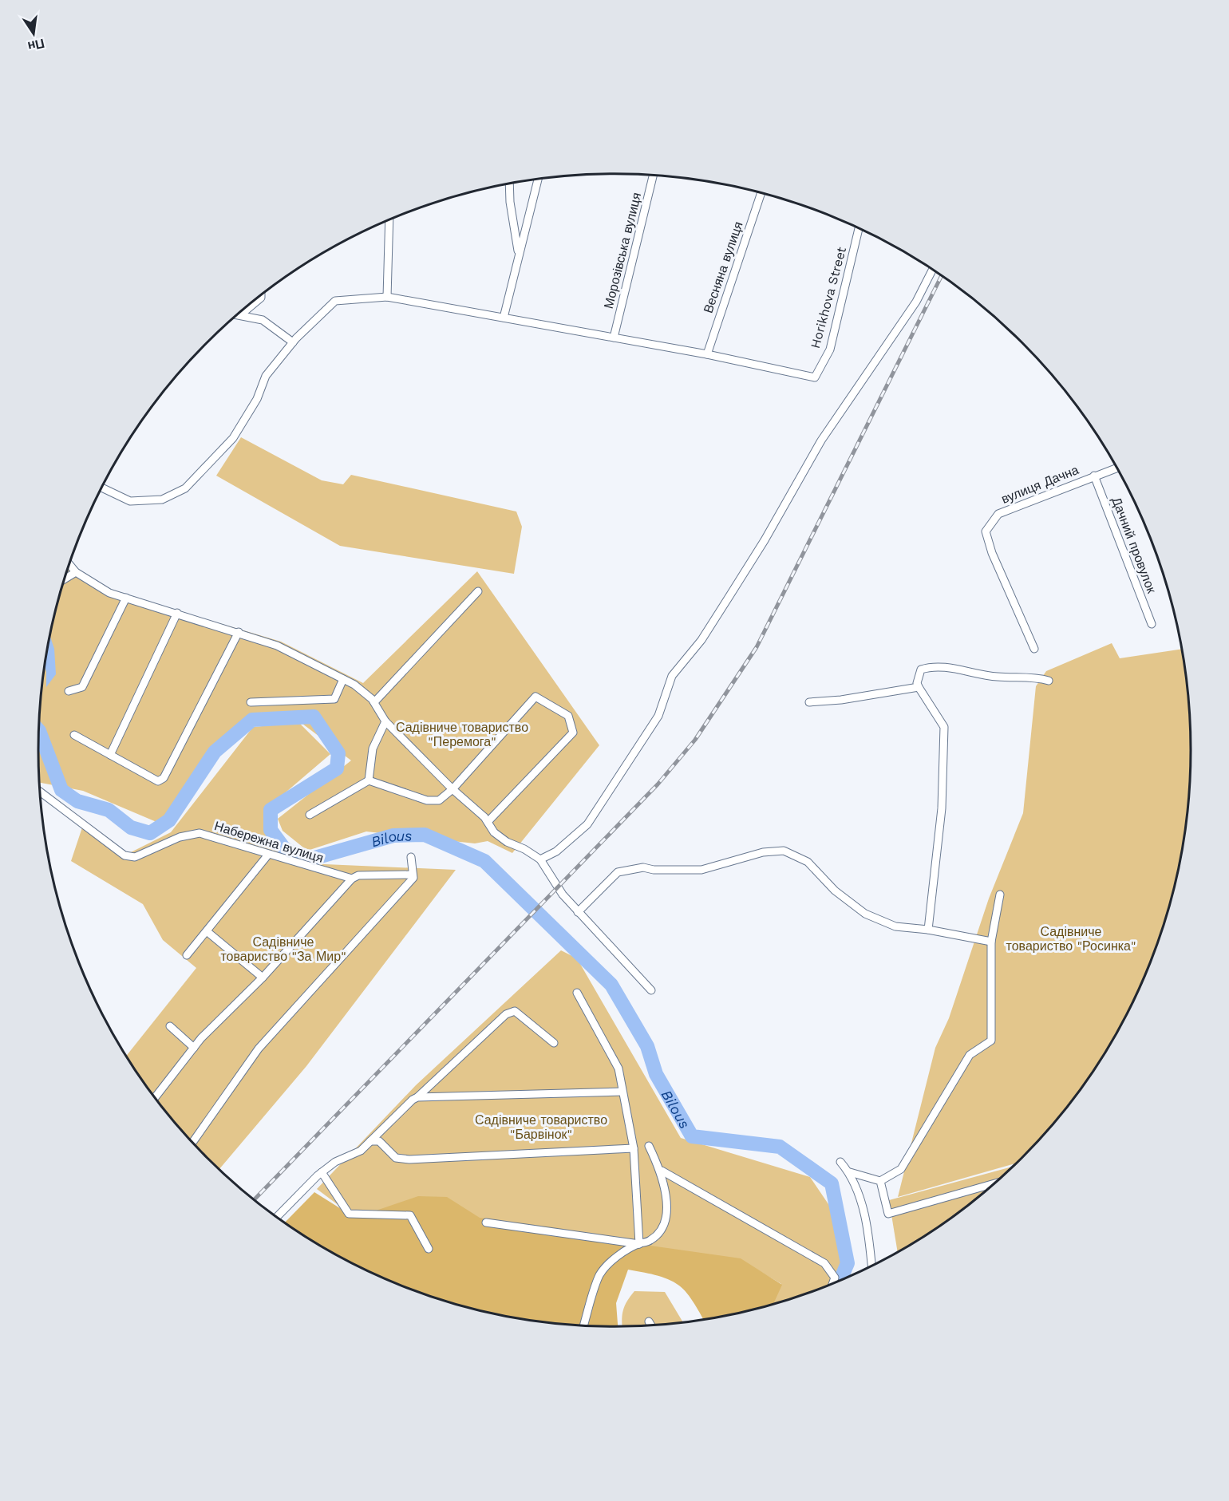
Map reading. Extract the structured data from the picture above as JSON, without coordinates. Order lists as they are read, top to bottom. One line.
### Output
{"streets":{"street":["Морозівська вулиця","Весняна вулиця","Horikhova Street","вулиця Дачна","Дачний провулок","Набережна вулиця"]},"crossings":[["Весняна вулиця","Horikhova Street"],["вулиця Дачна","Дачний провулок"]],"water":["Bilous"],"parks":["Садівниче товариство \"Перемога\"","Садівниче товариство \"Росинка\"","Садівниче товариство \"За Мир\"","Садівниче товариство \"Барвінок\""],"north":"bottom"}
